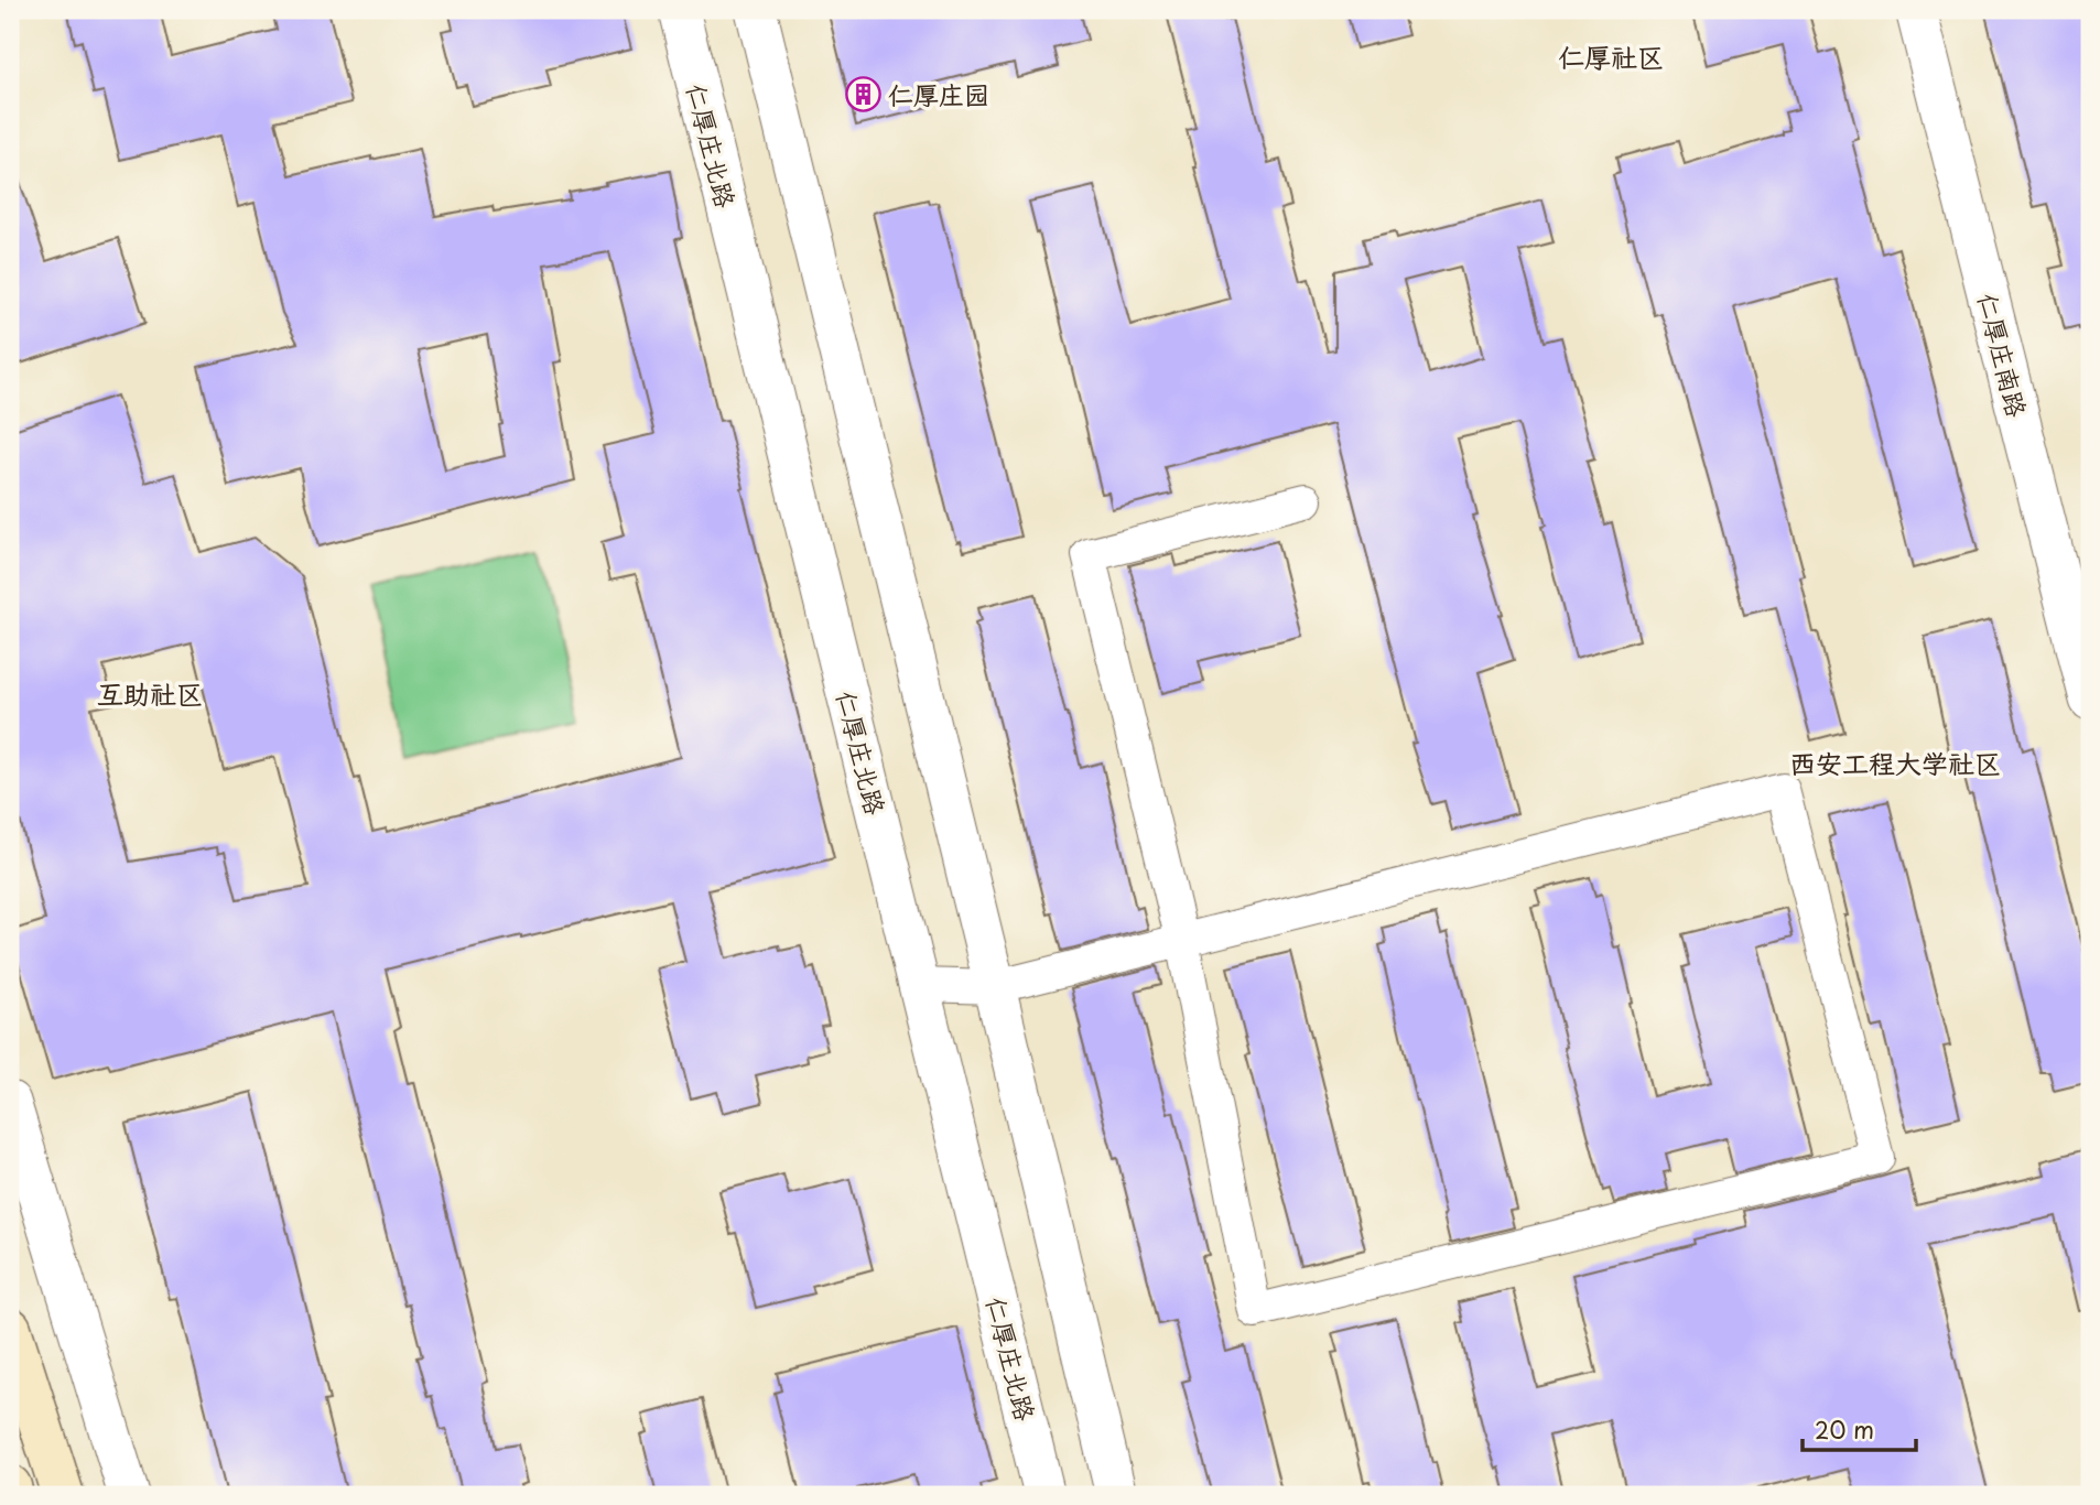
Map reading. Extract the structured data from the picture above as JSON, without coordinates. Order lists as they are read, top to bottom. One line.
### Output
{"streets":{"street":["仁厚庄北路","仁厚庄南路"]},"districts":["仁厚社区","互助社区","西安工程大学社区"],"places":{"building":["仁厚庄园"]},"scale_bar":"20 m"}
